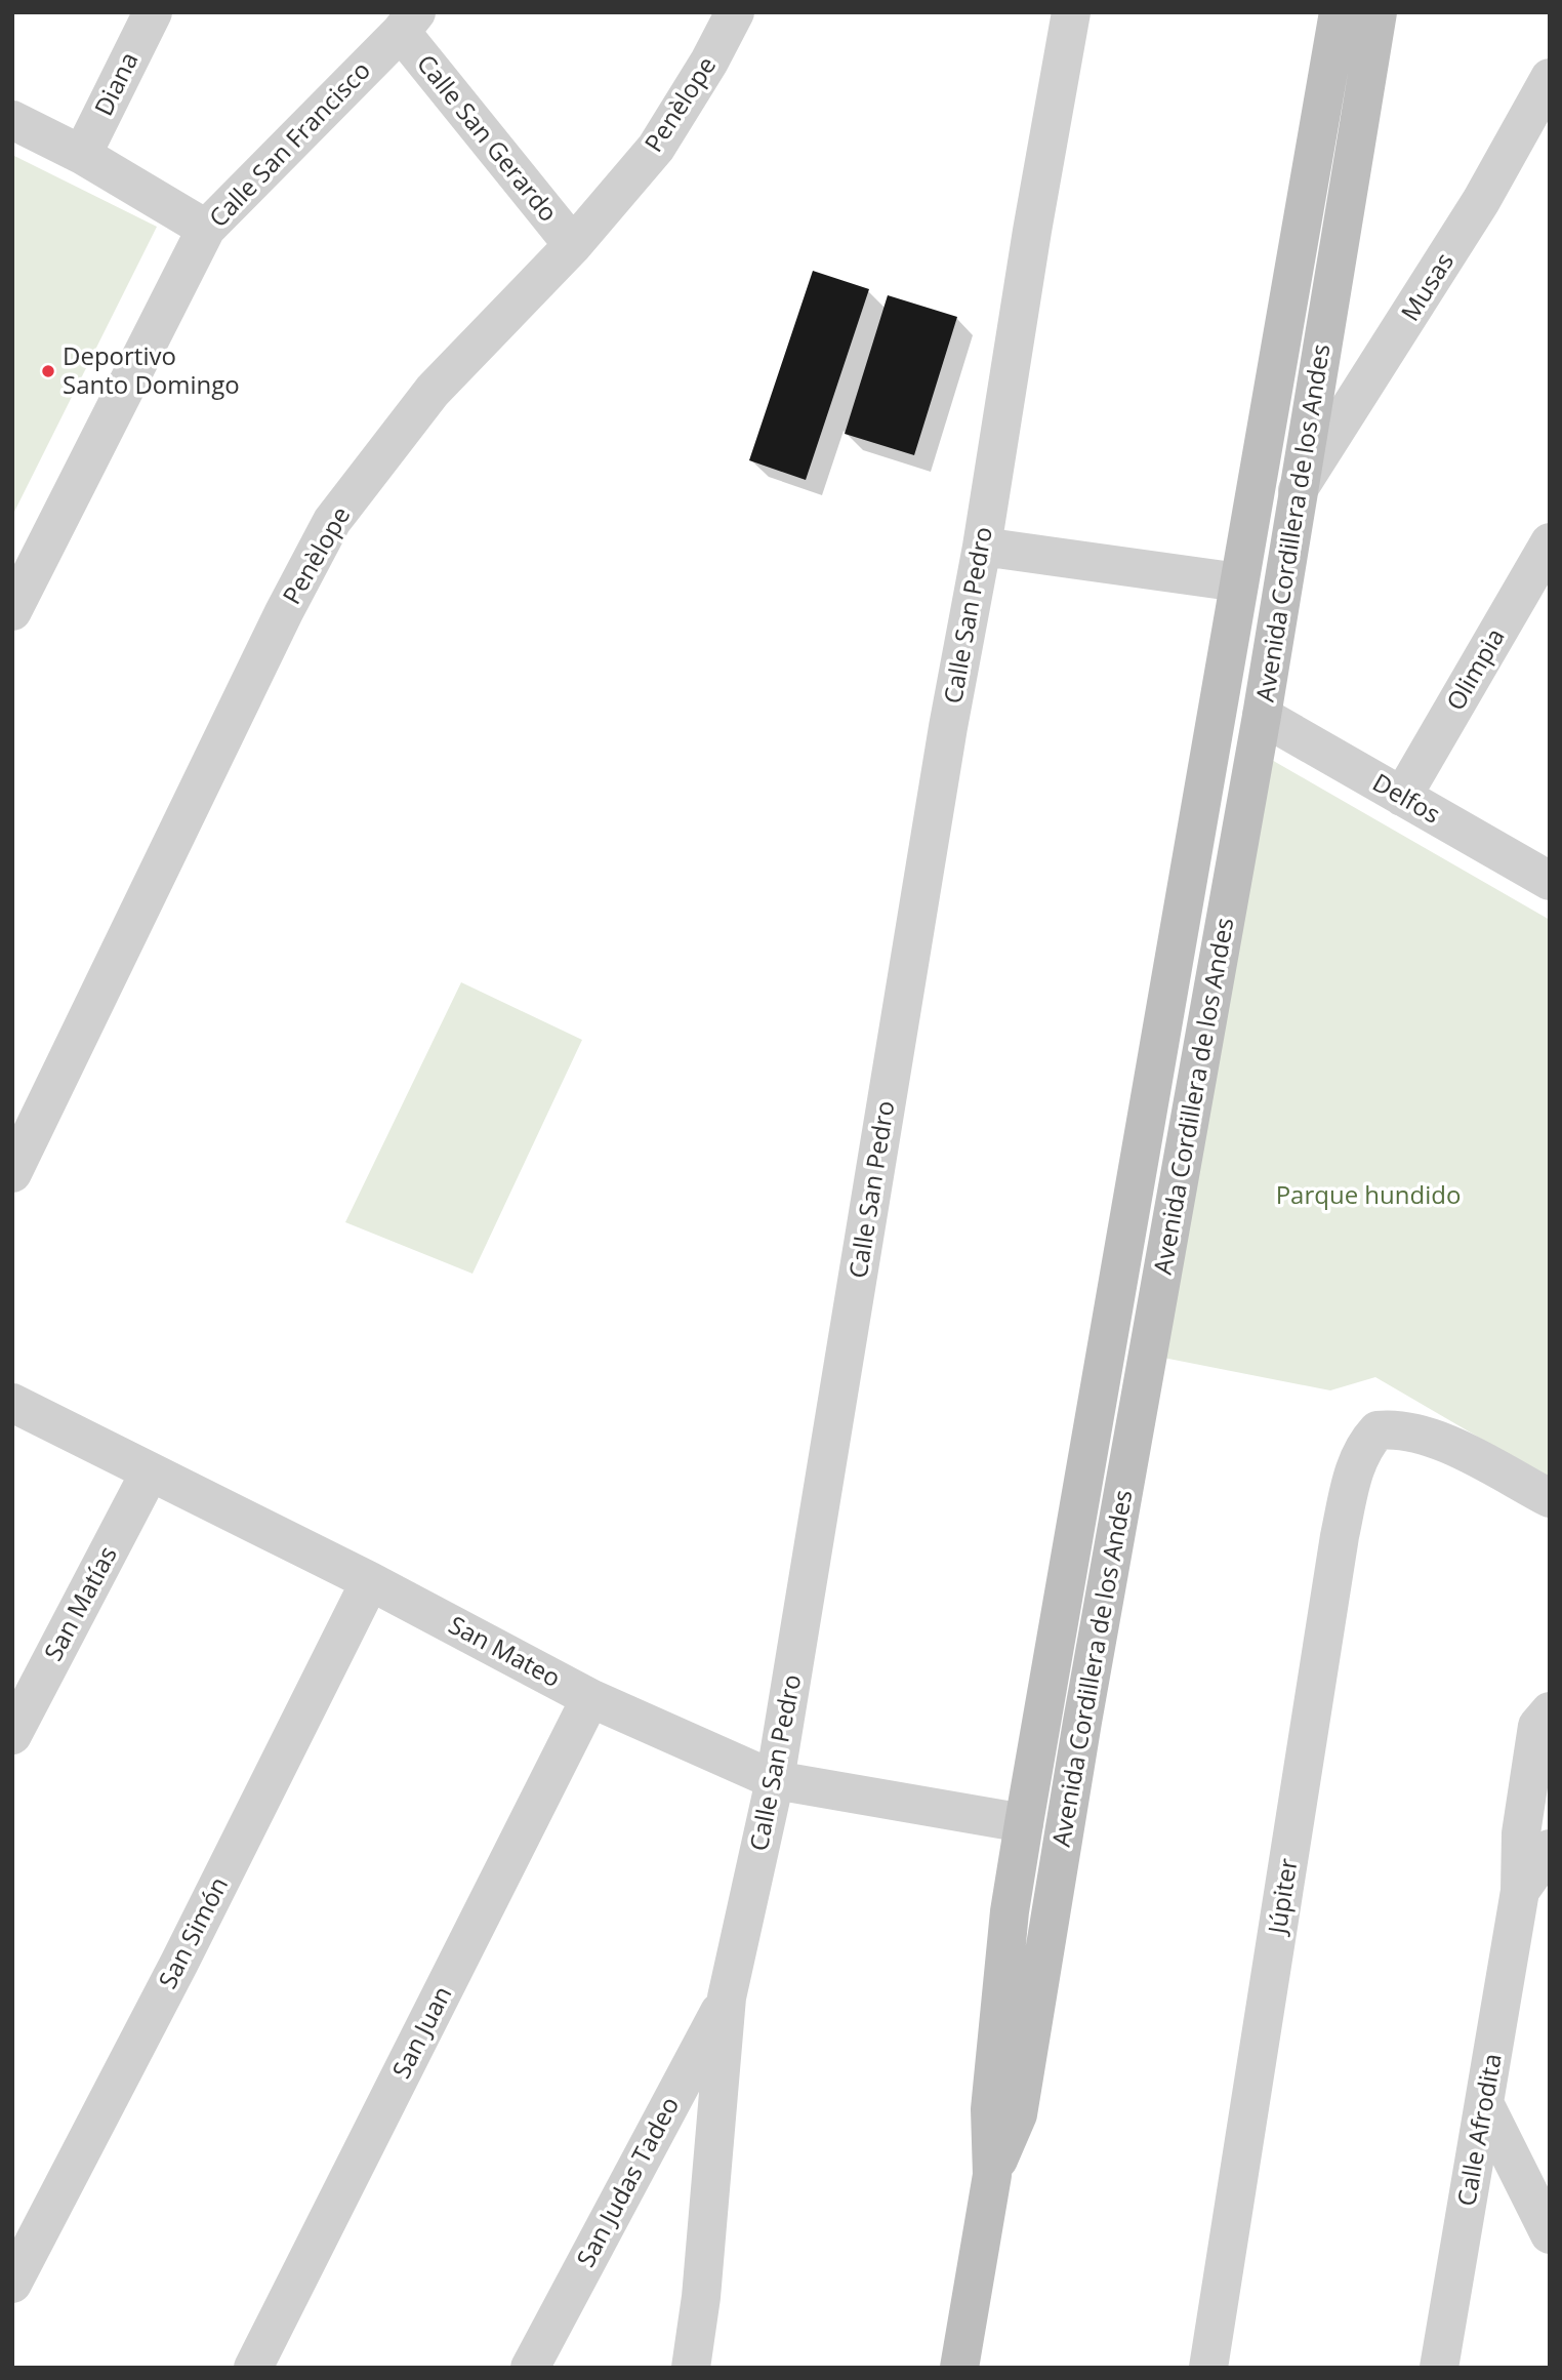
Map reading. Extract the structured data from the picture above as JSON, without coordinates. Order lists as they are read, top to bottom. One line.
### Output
{"streets":{"street":["Diana","Penèlope","Calle San Gerardo","Calle San Francisco","Musas","Avenida Cordillera de los Andes","Calle San Pedro","Olimpia","Delfos","San Matías","San Mateo","Júpiter","San Simón","San Juan","Calle Afrodita","San Judas Tadeo"]},"crossings":[["Penèlope","Calle San Gerardo"],["Calle San Gerardo","Calle San Francisco"],["Musas","Avenida Cordillera de los Andes"],["Avenida Cordillera de los Andes","Delfos"],["Avenida Cordillera de los Andes","San Mateo"],["Calle San Pedro","San Mateo"],["Calle San Pedro","San Judas Tadeo"],["Olimpia","Delfos"],["San Matías","San Mateo"],["San Mateo","San Simón"],["San Mateo","San Juan"]],"parks":["Parque hundido"],"places":["Deportivo Santo Domingo"]}
